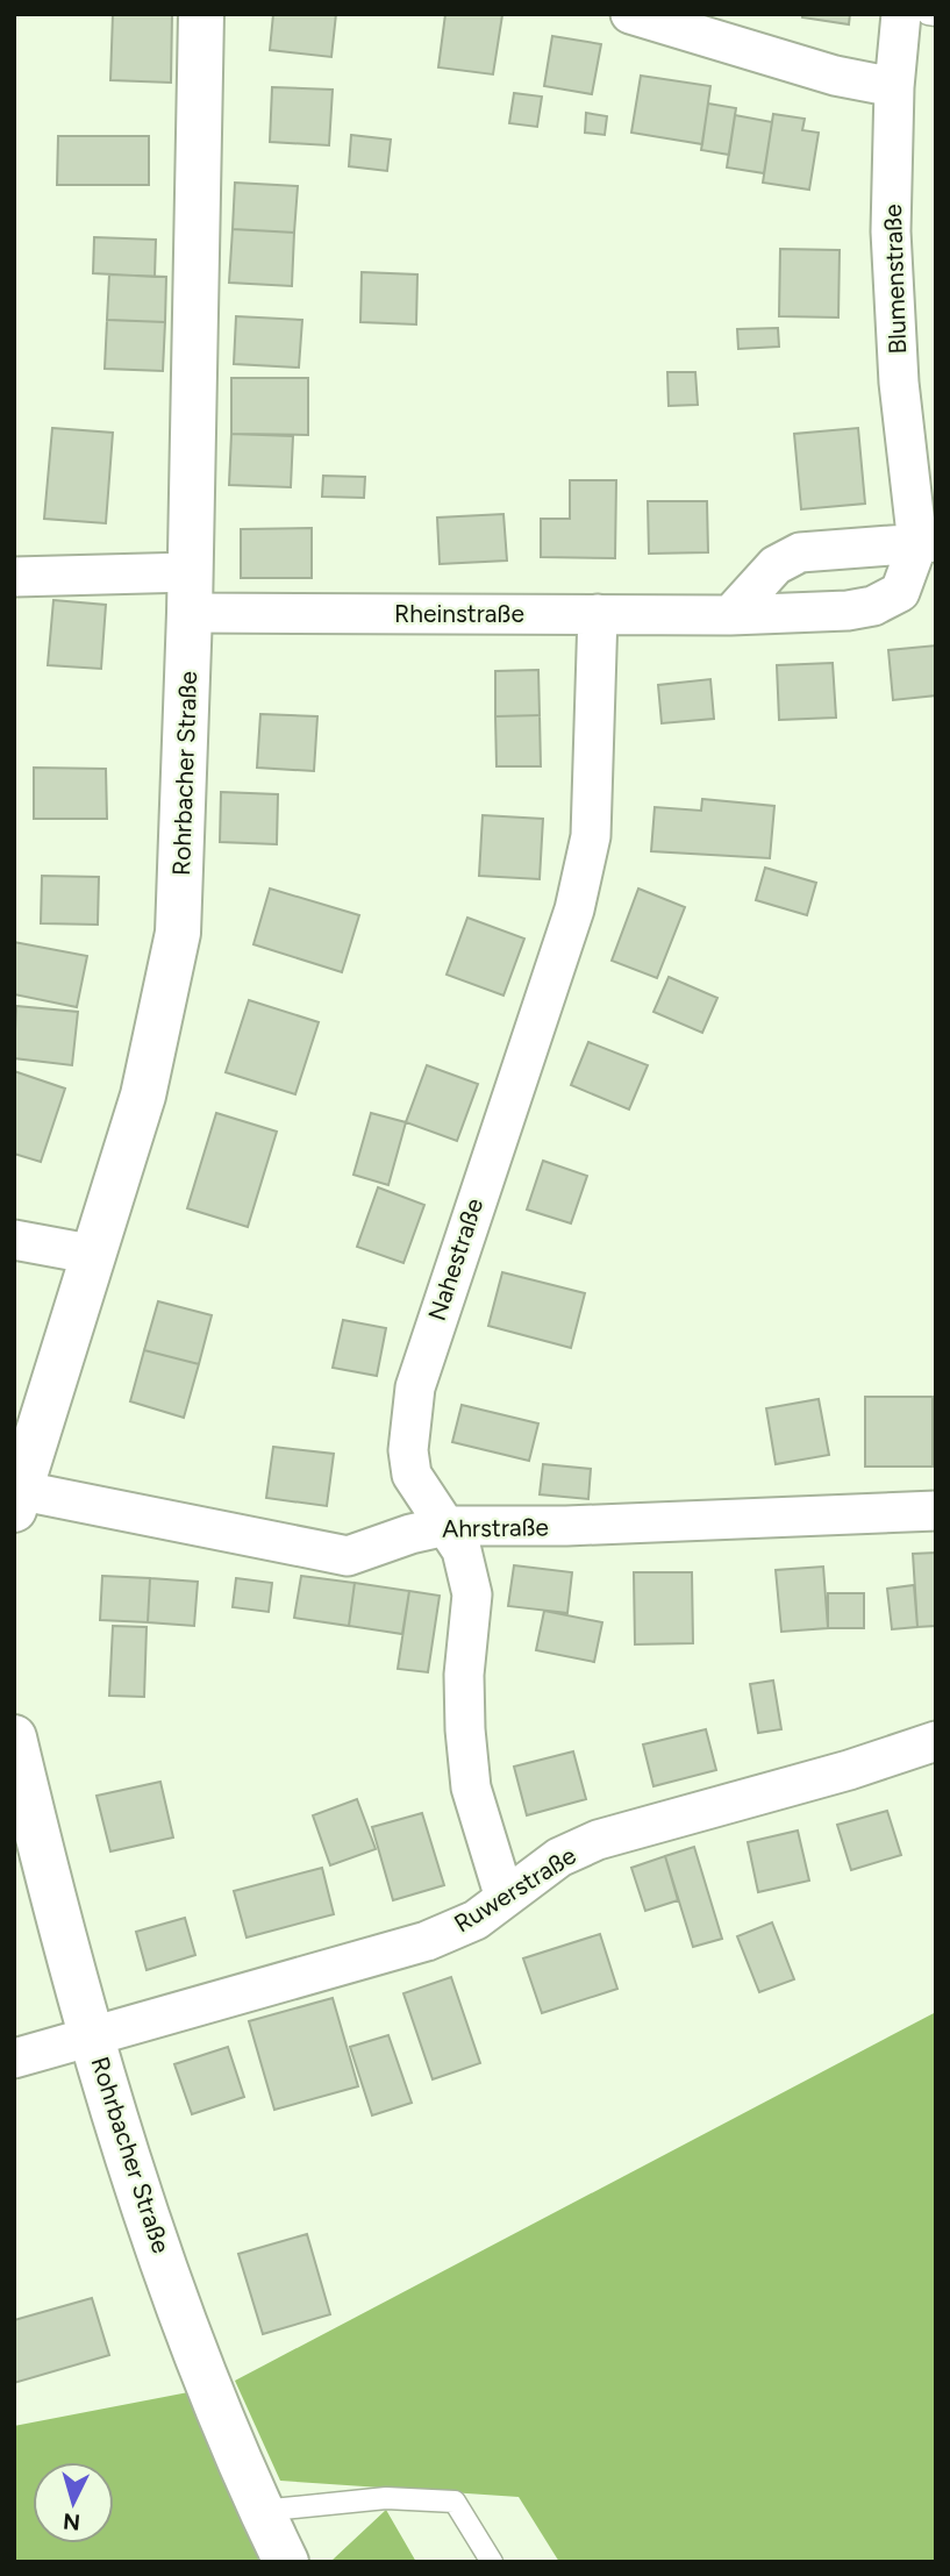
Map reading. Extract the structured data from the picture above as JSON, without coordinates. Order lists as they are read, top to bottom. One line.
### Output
{"streets":{"street":["Blumenstraße","Rheinstraße","Rohrbacher Straße","Nahestraße","Ahrstraße","Ruwerstraße"]},"crossings":[["Blumenstraße","Rheinstraße"],["Rheinstraße","Rohrbacher Straße"],["Rheinstraße","Nahestraße"],["Rohrbacher Straße","Ahrstraße"],["Rohrbacher Straße","Ruwerstraße"],["Nahestraße","Ahrstraße"],["Nahestraße","Ruwerstraße"]],"north":"bottom"}
